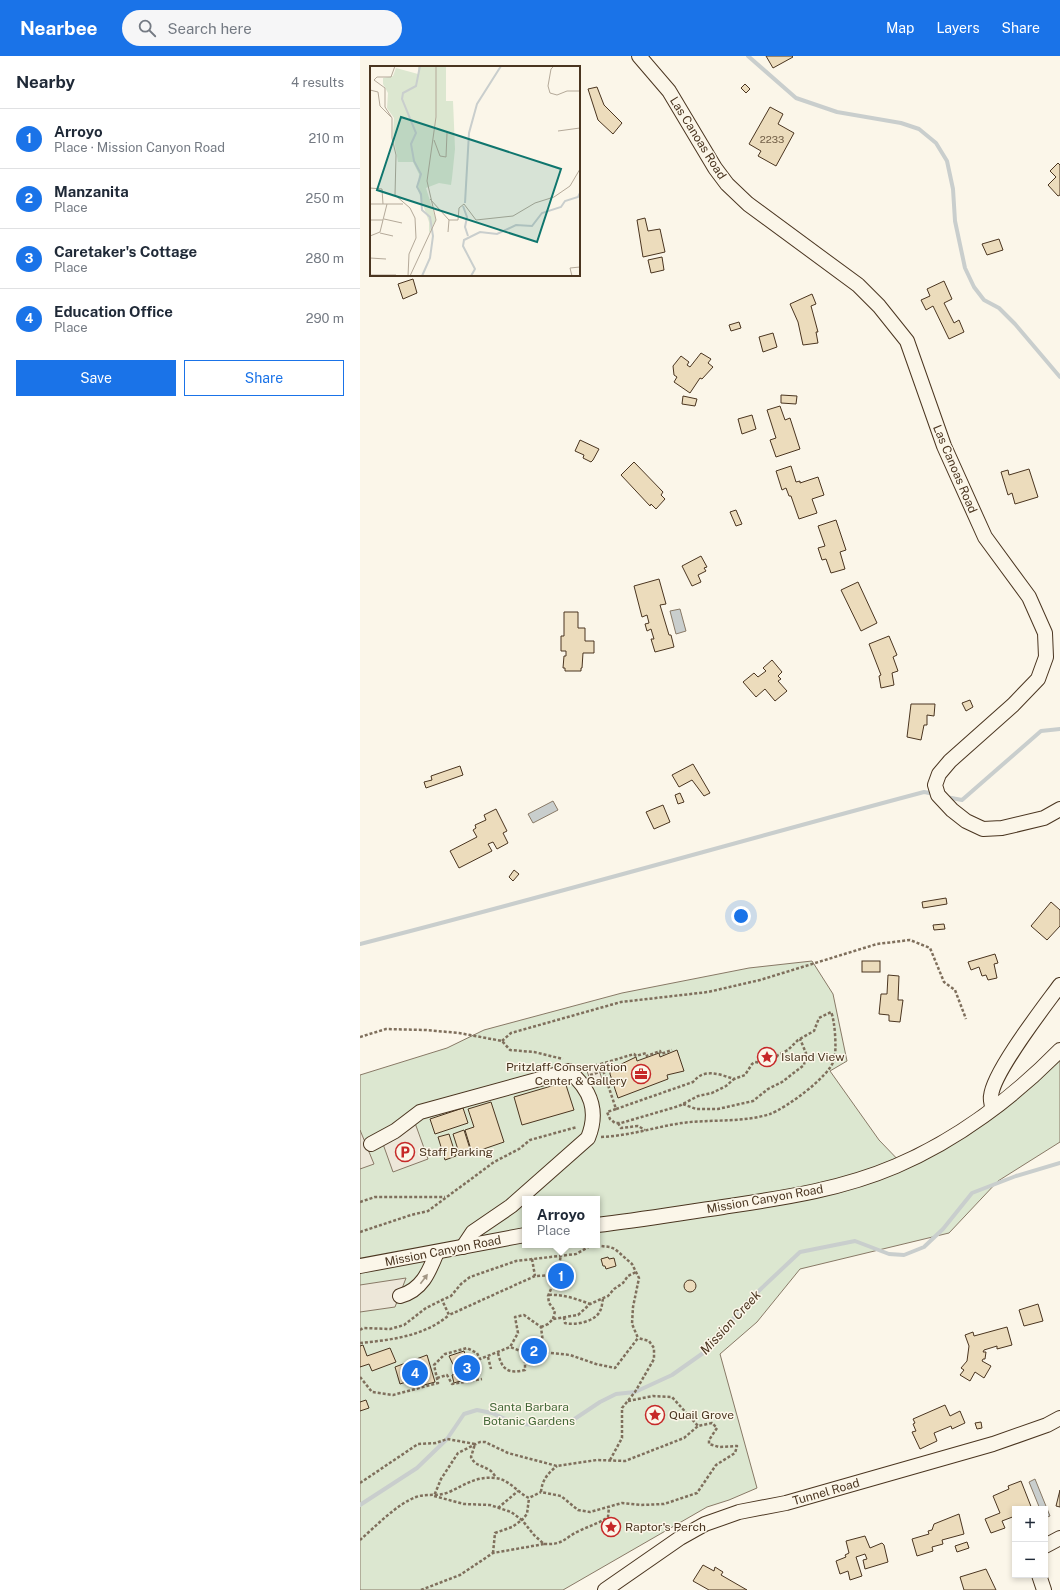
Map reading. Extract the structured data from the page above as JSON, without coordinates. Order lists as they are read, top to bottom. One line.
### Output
{"streets":{"street":["Las Canoas Road","Mission Canyon Road","Tunnel Road"]},"water":["Mission Creek"],"parks":["Santa Barbara Botanic Gardens"],"places":{"place":["Island View","Quail Grove","Raptor's Perch"],"office":["Pritzlaff Conservation Center & Gallery"],"parking":["Staff Parking"]},"house_numbers":["2233"],"page":{"header":"Nearbee","search":"Search here","nav":["Map","Layers","Share"],"heading":["Nearby","4 results"],"list":[{"mark":"1","name":"Arroyo","note":"Place · Mission Canyon Road","value":"210 m"},{"mark":"2","name":"Manzanita","note":"Place","value":"250 m"},{"mark":"3","name":"Caretaker's Cottage","note":"Place","value":"280 m"},{"mark":"4","name":"Education Office","note":"Place","value":"290 m"}],"buttons":["Save","Share"],"popup":["Arroyo","Place"],"pins":["1","2","3","4"],"map_buttons":["+","−"]}}
